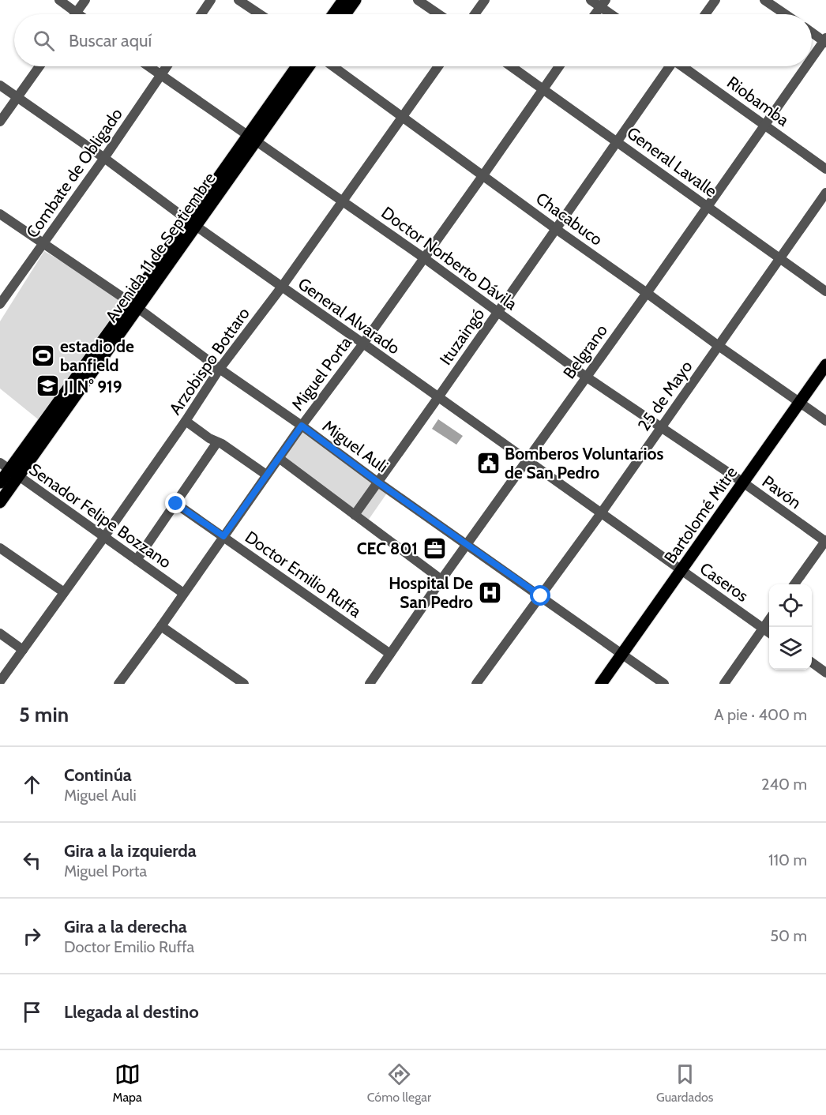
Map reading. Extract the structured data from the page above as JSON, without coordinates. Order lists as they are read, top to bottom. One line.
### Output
{"streets":{"main road":["Avenida 11 de Septiembre","Bartolomé Mitre"],"street":["Riobamba","General Lavalle","Combate de Obligado","Chacabuco","Doctor Norberto Dávila","General Alvarado","Ituzaingó","Belgrano","Arzobispo Bottaro","Miguel Porta","25 de Mayo","Miguel Auli","Pavón","Senador Felipe Bozzano","Doctor Emilio Ruffa","Caseros"]},"crossings":[["Riobamba","Belgrano"],["General Lavalle","Ituzaingó"],["General Lavalle","Belgrano"],["General Lavalle","Miguel Porta"],["General Lavalle","25 de Mayo"],["Combate de Obligado","Doctor Norberto Dávila"],["Combate de Obligado","General Alvarado"],["Combate de Obligado","Miguel Auli"],["Chacabuco","Ituzaingó"],["Chacabuco","Belgrano"],["Chacabuco","Arzobispo Bottaro"],["Chacabuco","Miguel Porta"],["Chacabuco","25 de Mayo"],["Chacabuco","Bartolomé Mitre"],["Avenida 11 de Septiembre","Doctor Norberto Dávila"],["Avenida 11 de Septiembre","General Alvarado"],["Avenida 11 de Septiembre","Miguel Auli"],["Avenida 11 de Septiembre","Senador Felipe Bozzano"],["Doctor Norberto Dávila","Ituzaingó"],["Doctor Norberto Dávila","Belgrano"],["Doctor Norberto Dávila","Arzobispo Bottaro"],["Doctor Norberto Dávila","Miguel Porta"],["Doctor Norberto Dávila","25 de Mayo"],["Doctor Norberto Dávila","Pavón"],["Doctor Norberto Dávila","Bartolomé Mitre"],["General Alvarado","Ituzaingó"],["General Alvarado","Belgrano"],["General Alvarado","Arzobispo Bottaro"],["General Alvarado","Miguel Porta"],["General Alvarado","25 de Mayo"],["General Alvarado","Bartolomé Mitre"],["General Alvarado","Caseros"],["Ituzaingó","Miguel Auli"],["Belgrano","Miguel Auli"],["Belgrano","Doctor Emilio Ruffa"],["Arzobispo Bottaro","Miguel Auli"],["Arzobispo Bottaro","Senador Felipe Bozzano"],["Miguel Porta","Miguel Auli"],["Miguel Porta","Senador Felipe Bozzano"],["Miguel Porta","Doctor Emilio Ruffa"],["25 de Mayo","Miguel Auli"],["Miguel Auli","Bartolomé Mitre"],["Pavón","Bartolomé Mitre"],["Bartolomé Mitre","Caseros"]],"places":{"sports":["estadio de banfield"],"school or university":["JI N° 919"],"public building":["Bomberos Voluntarios de San Pedro"],"office":["CEC 801"],"hospital":["Hospital De San Pedro"]},"page":{"search":"Buscar aquí","heading":["5 min","A pie · 400 m"],"list":[["Continúa","Miguel Auli","240 m"],["Gira a la izquierda","Miguel Porta","110 m"],["Gira a la derecha","Doctor Emilio Ruffa","50 m"],"Llegada al destino"],"nav":["Mapa","Cómo llegar","Guardados"]}}
